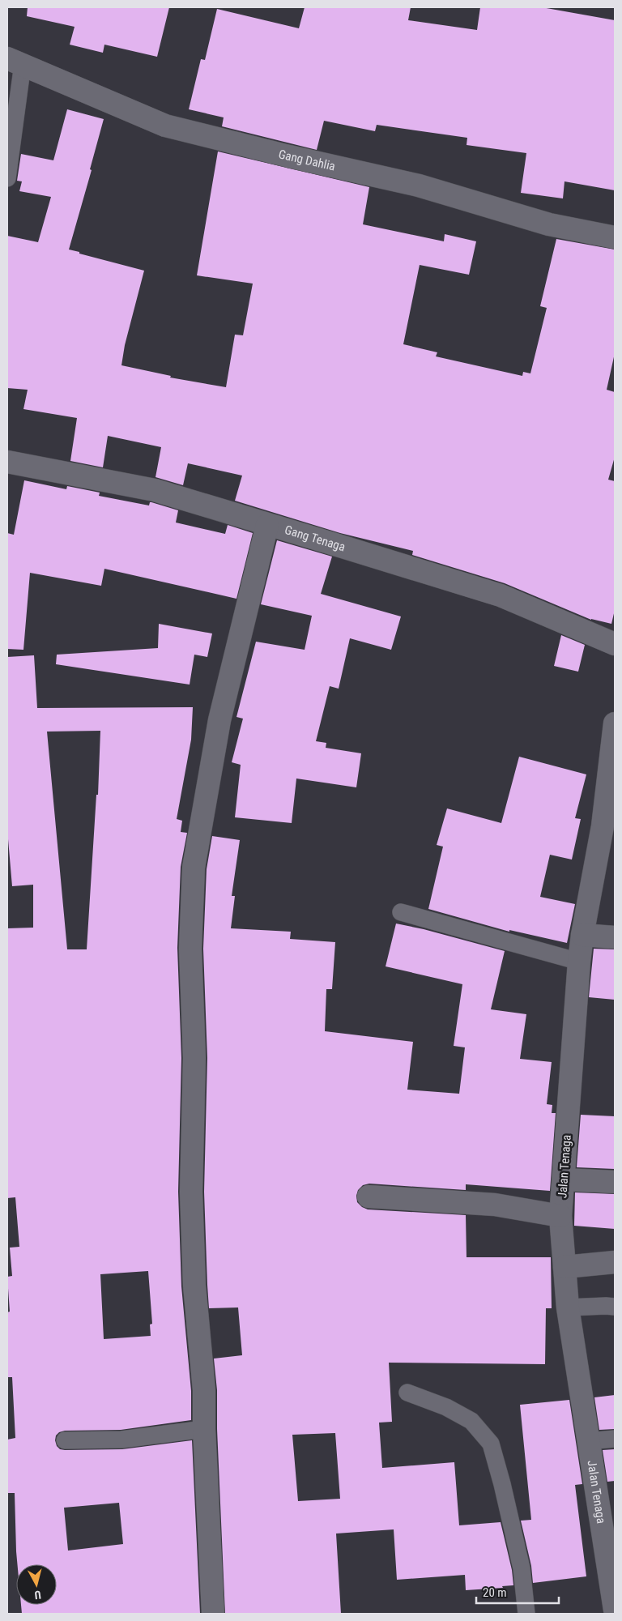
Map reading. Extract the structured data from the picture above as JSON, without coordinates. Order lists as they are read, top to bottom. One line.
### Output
{"streets":{"street":["Gang Dahlia","Gang Tenaga","Jalan Tenaga"]},"scale_bar":"20 m","north":"bottom"}
